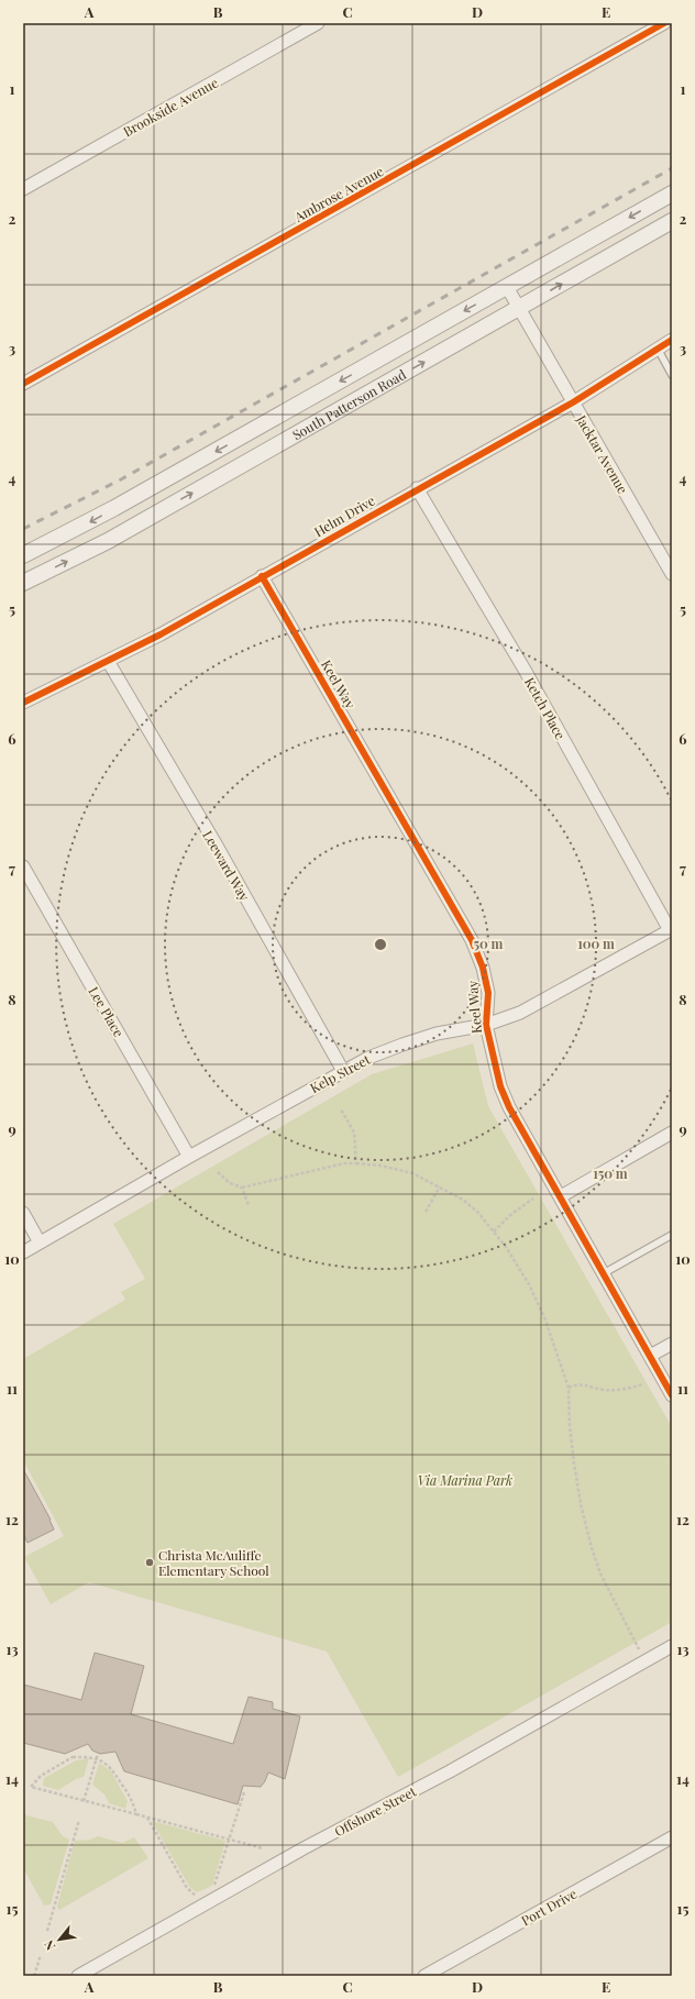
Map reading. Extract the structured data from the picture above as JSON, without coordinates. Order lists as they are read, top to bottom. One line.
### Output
{"streets":{"street":["Brookside Avenue","Ambrose Avenue","South Patterson Road","Jacktar Avenue","Helm Drive","Keel Way","Ketch Place","Leeward Way","Lee Place","Kelp Street","Offshore Street","Port Drive"]},"crossings":[["South Patterson Road","Jacktar Avenue"],["Jacktar Avenue","Helm Drive"],["Helm Drive","Keel Way"],["Helm Drive","Ketch Place"],["Helm Drive","Leeward Way"],["Keel Way","Kelp Street"],["Ketch Place","Kelp Street"],["Leeward Way","Kelp Street"],["Lee Place","Kelp Street"]],"parks":["Via Marina Park"],"places":["Christa McAuliffe Elementary School"],"north":"bottom left","grid":{"columns":["A","B","C","D","E"],"rows":["1","2","3","4","5","6","7","8","9","10","11","12","13","14","15"]},"rings":["50 m","100 m","150 m"]}
